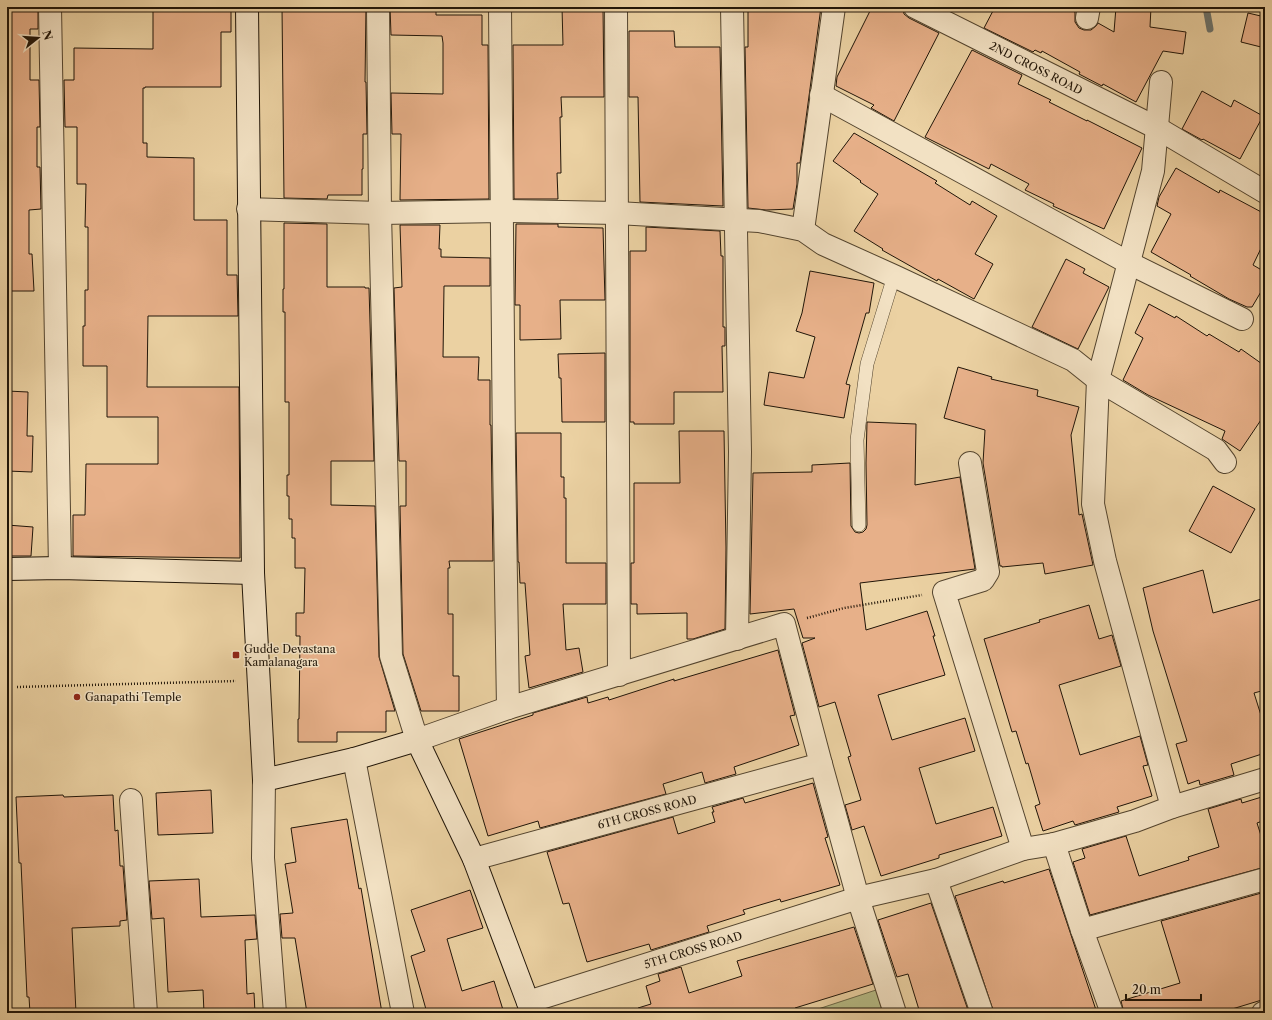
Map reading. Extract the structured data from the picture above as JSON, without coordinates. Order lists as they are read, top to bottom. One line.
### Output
{"streets":{"street":["2ND CROSS ROAD","6TH CROSS ROAD","5TH CROSS ROAD"]},"places":{"transit":["Gudde Devastana Kamalanagara"],"other":["Ganapathi Temple"]},"scale_bar":"20 m","north":"right"}
